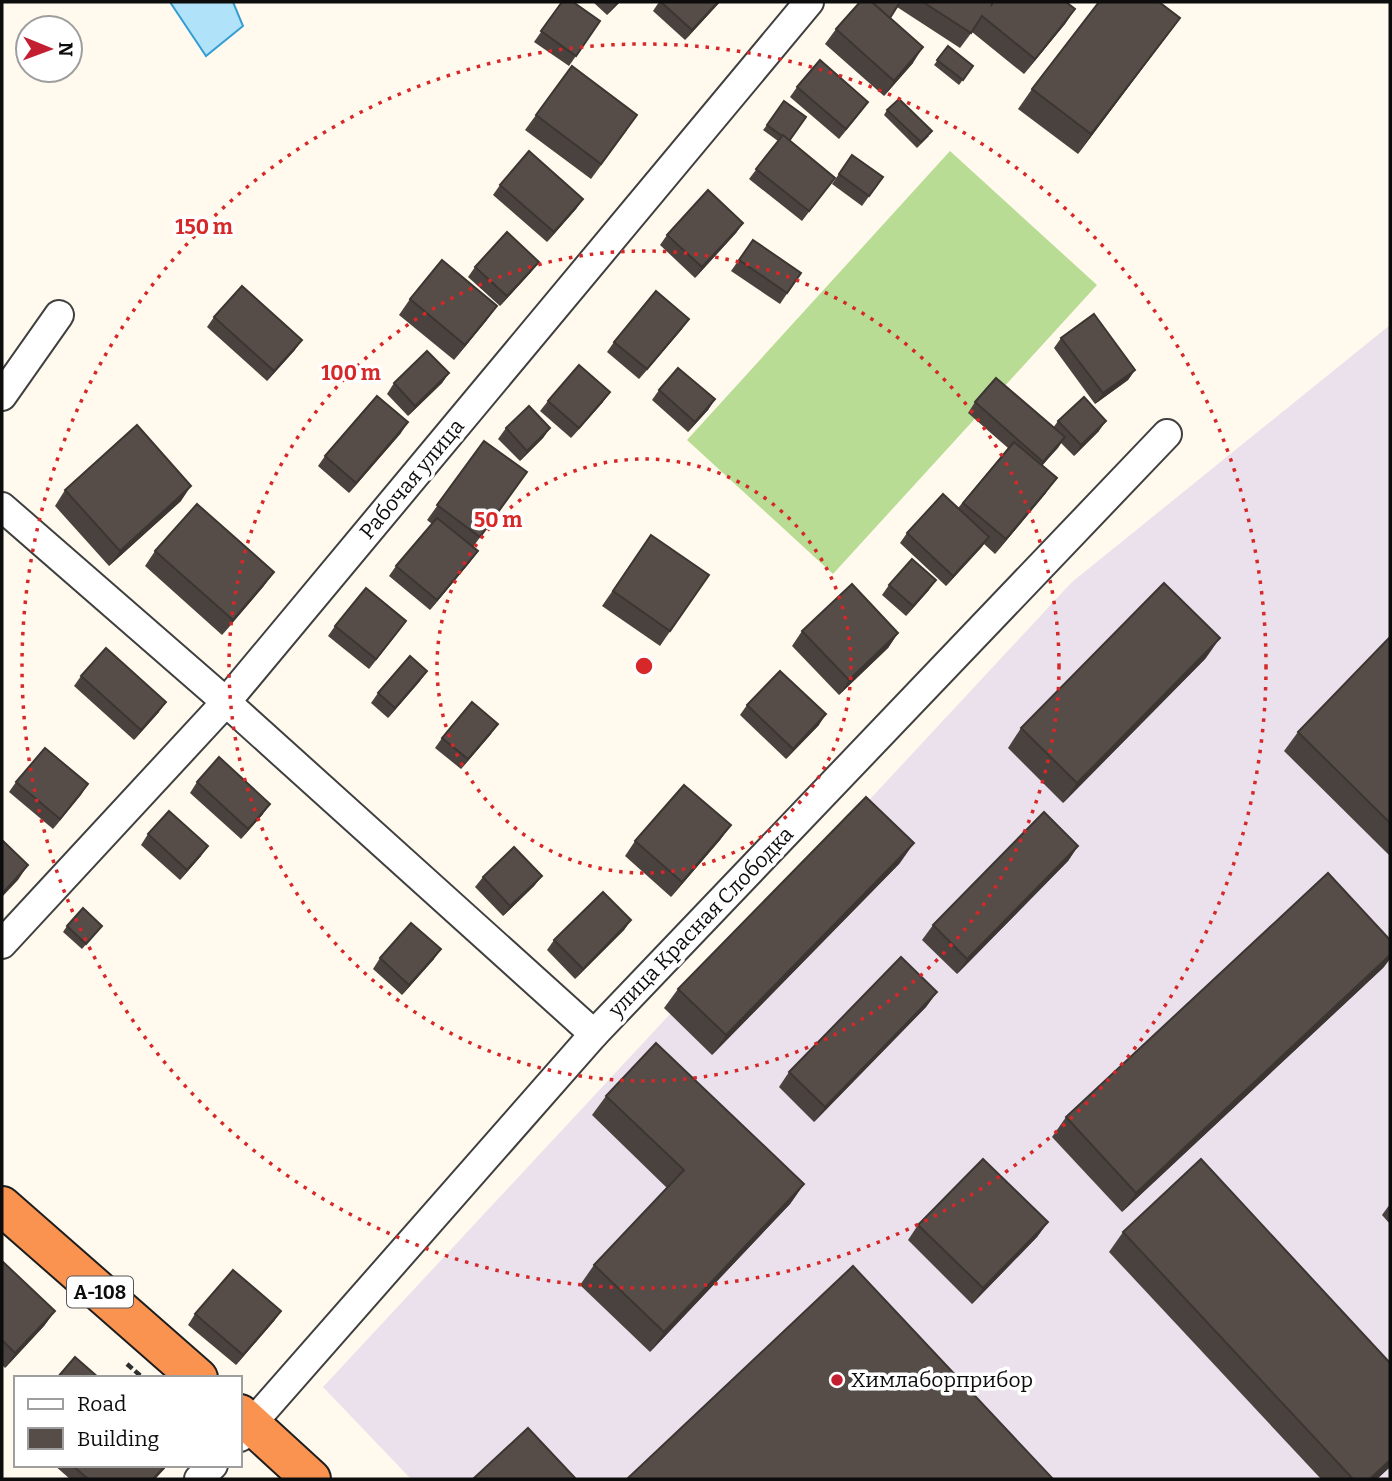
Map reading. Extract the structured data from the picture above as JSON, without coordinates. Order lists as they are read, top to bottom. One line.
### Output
{"streets":{"highway":["А-108"],"street":["Рабочая улица","улица Красная Слободка"]},"places":["Химлаборприбор"],"legend":["Road","Building"],"north":"right","rings":["150 m","100 m","50 m"]}
